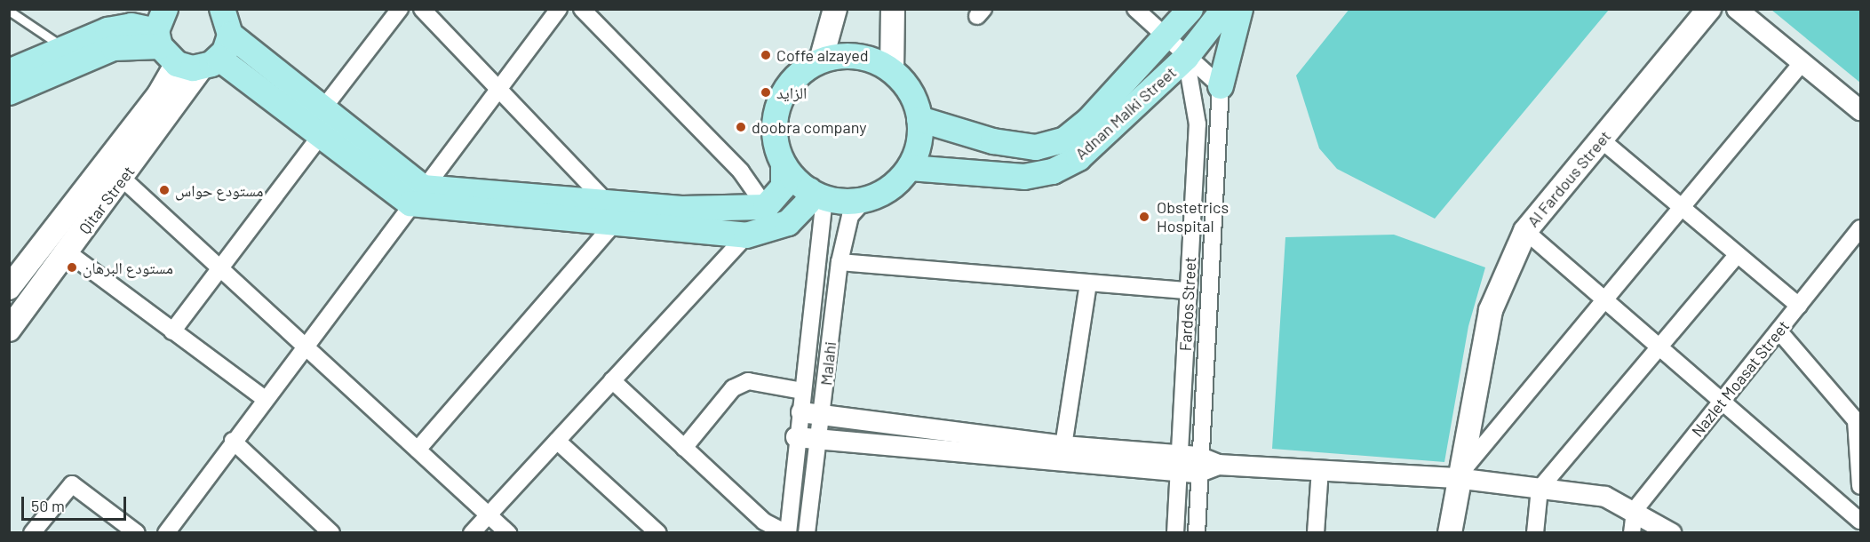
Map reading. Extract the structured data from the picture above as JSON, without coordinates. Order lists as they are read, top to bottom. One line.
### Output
{"streets":{"main road":["Adnan Malki Street","Al Fardous Street","Qitar Street"],"street":["Fardos Street","Malahi","Nazlet Moasat Street"]},"crossings":[["Adnan Malki Street","Fardos Street"],["Adnan Malki Street","Malahi"]],"places":["Coffe alzayed","الزايد","doobra company","مستودع حواس","Obstetrics Hospital","مستودع البرهان"],"scale_bar":"50 m"}
